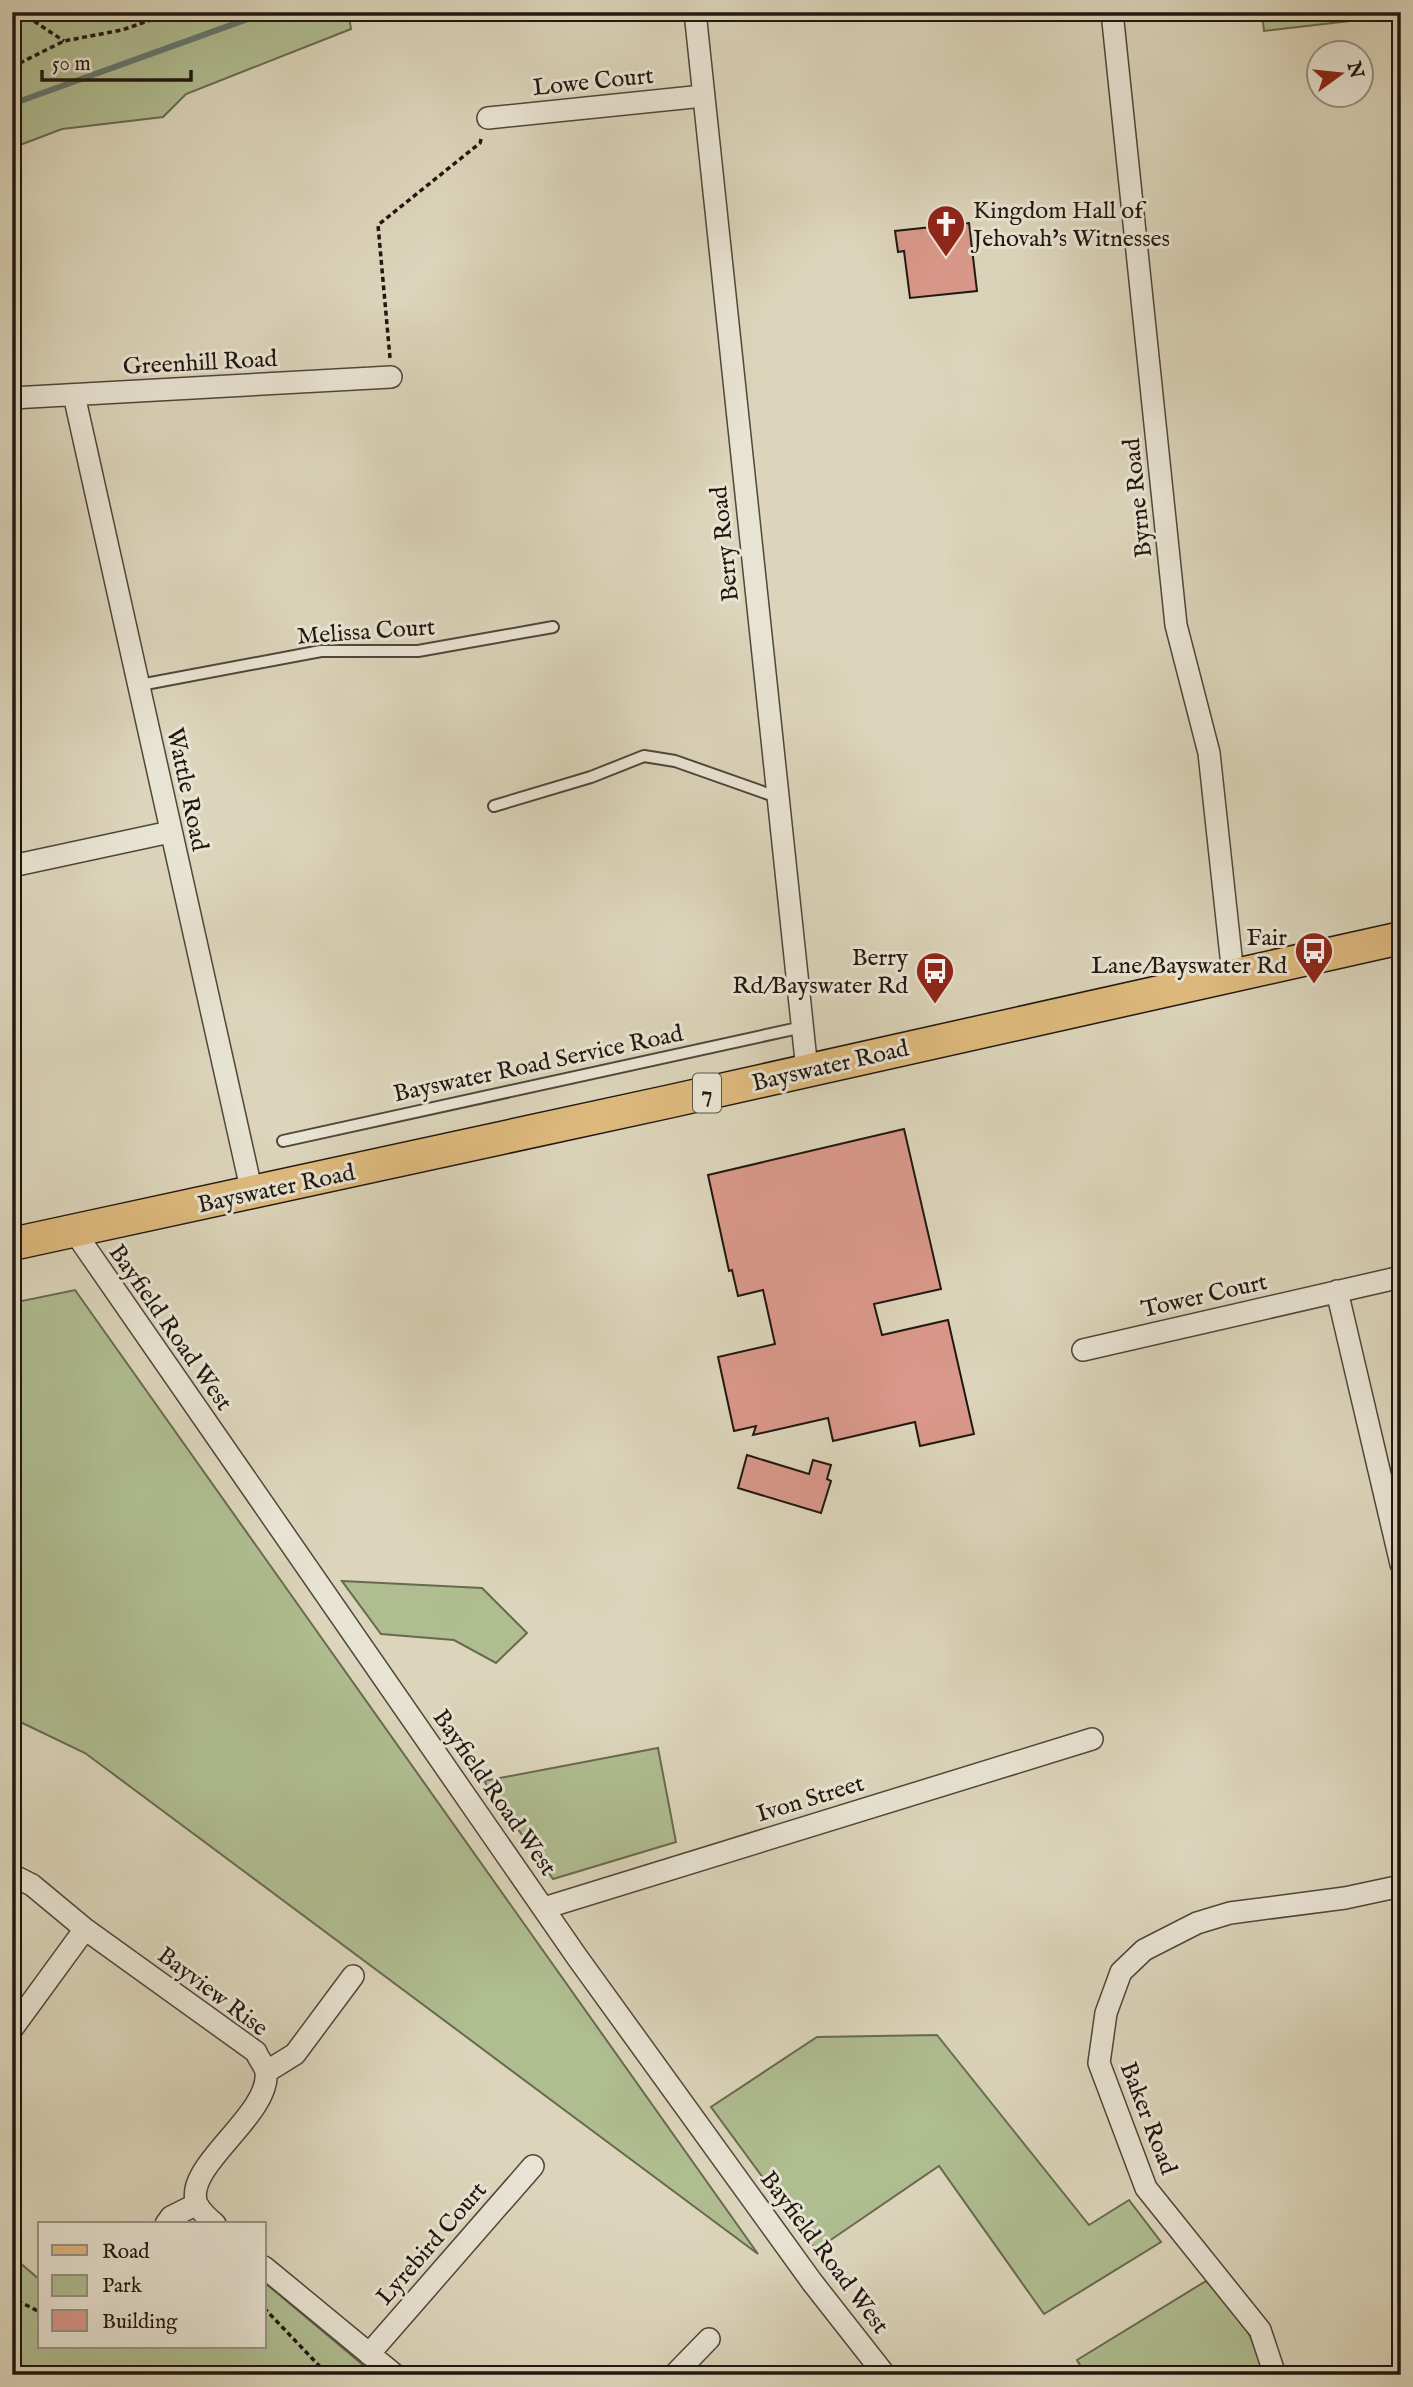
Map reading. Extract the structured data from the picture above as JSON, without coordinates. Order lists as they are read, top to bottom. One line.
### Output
{"streets":{"main road":["Bayswater Road","7"],"street":["Lowe Court","Greenhill Road","Byrne Road","Berry Road","Wattle Road","Tower Court","Bayfield Road West","Ivon Street","Bayview Rise","Baker Road","Lyrebird Court"],"lane":["Melissa Court","Bayswater Road Service Road"]},"crossings":[["Lowe Court","Berry Road"],["Greenhill Road","Wattle Road"],["Byrne Road","Bayswater Road"],["Berry Road","Bayswater Road Service Road"],["Berry Road","Bayswater Road"],["Melissa Court","Wattle Road"],["Wattle Road","Bayswater Road"],["Bayswater Road","Bayfield Road West"],["Bayfield Road West","Ivon Street"]],"places":{"church":["Kingdom Hall of Jehovah's Witnesses"],"bus stop":["Fair Lane/Bayswater Rd","Berry Rd/Bayswater Rd"]},"legend":["Road","Park","Building"],"scale_bar":"50 m","north":"right"}
